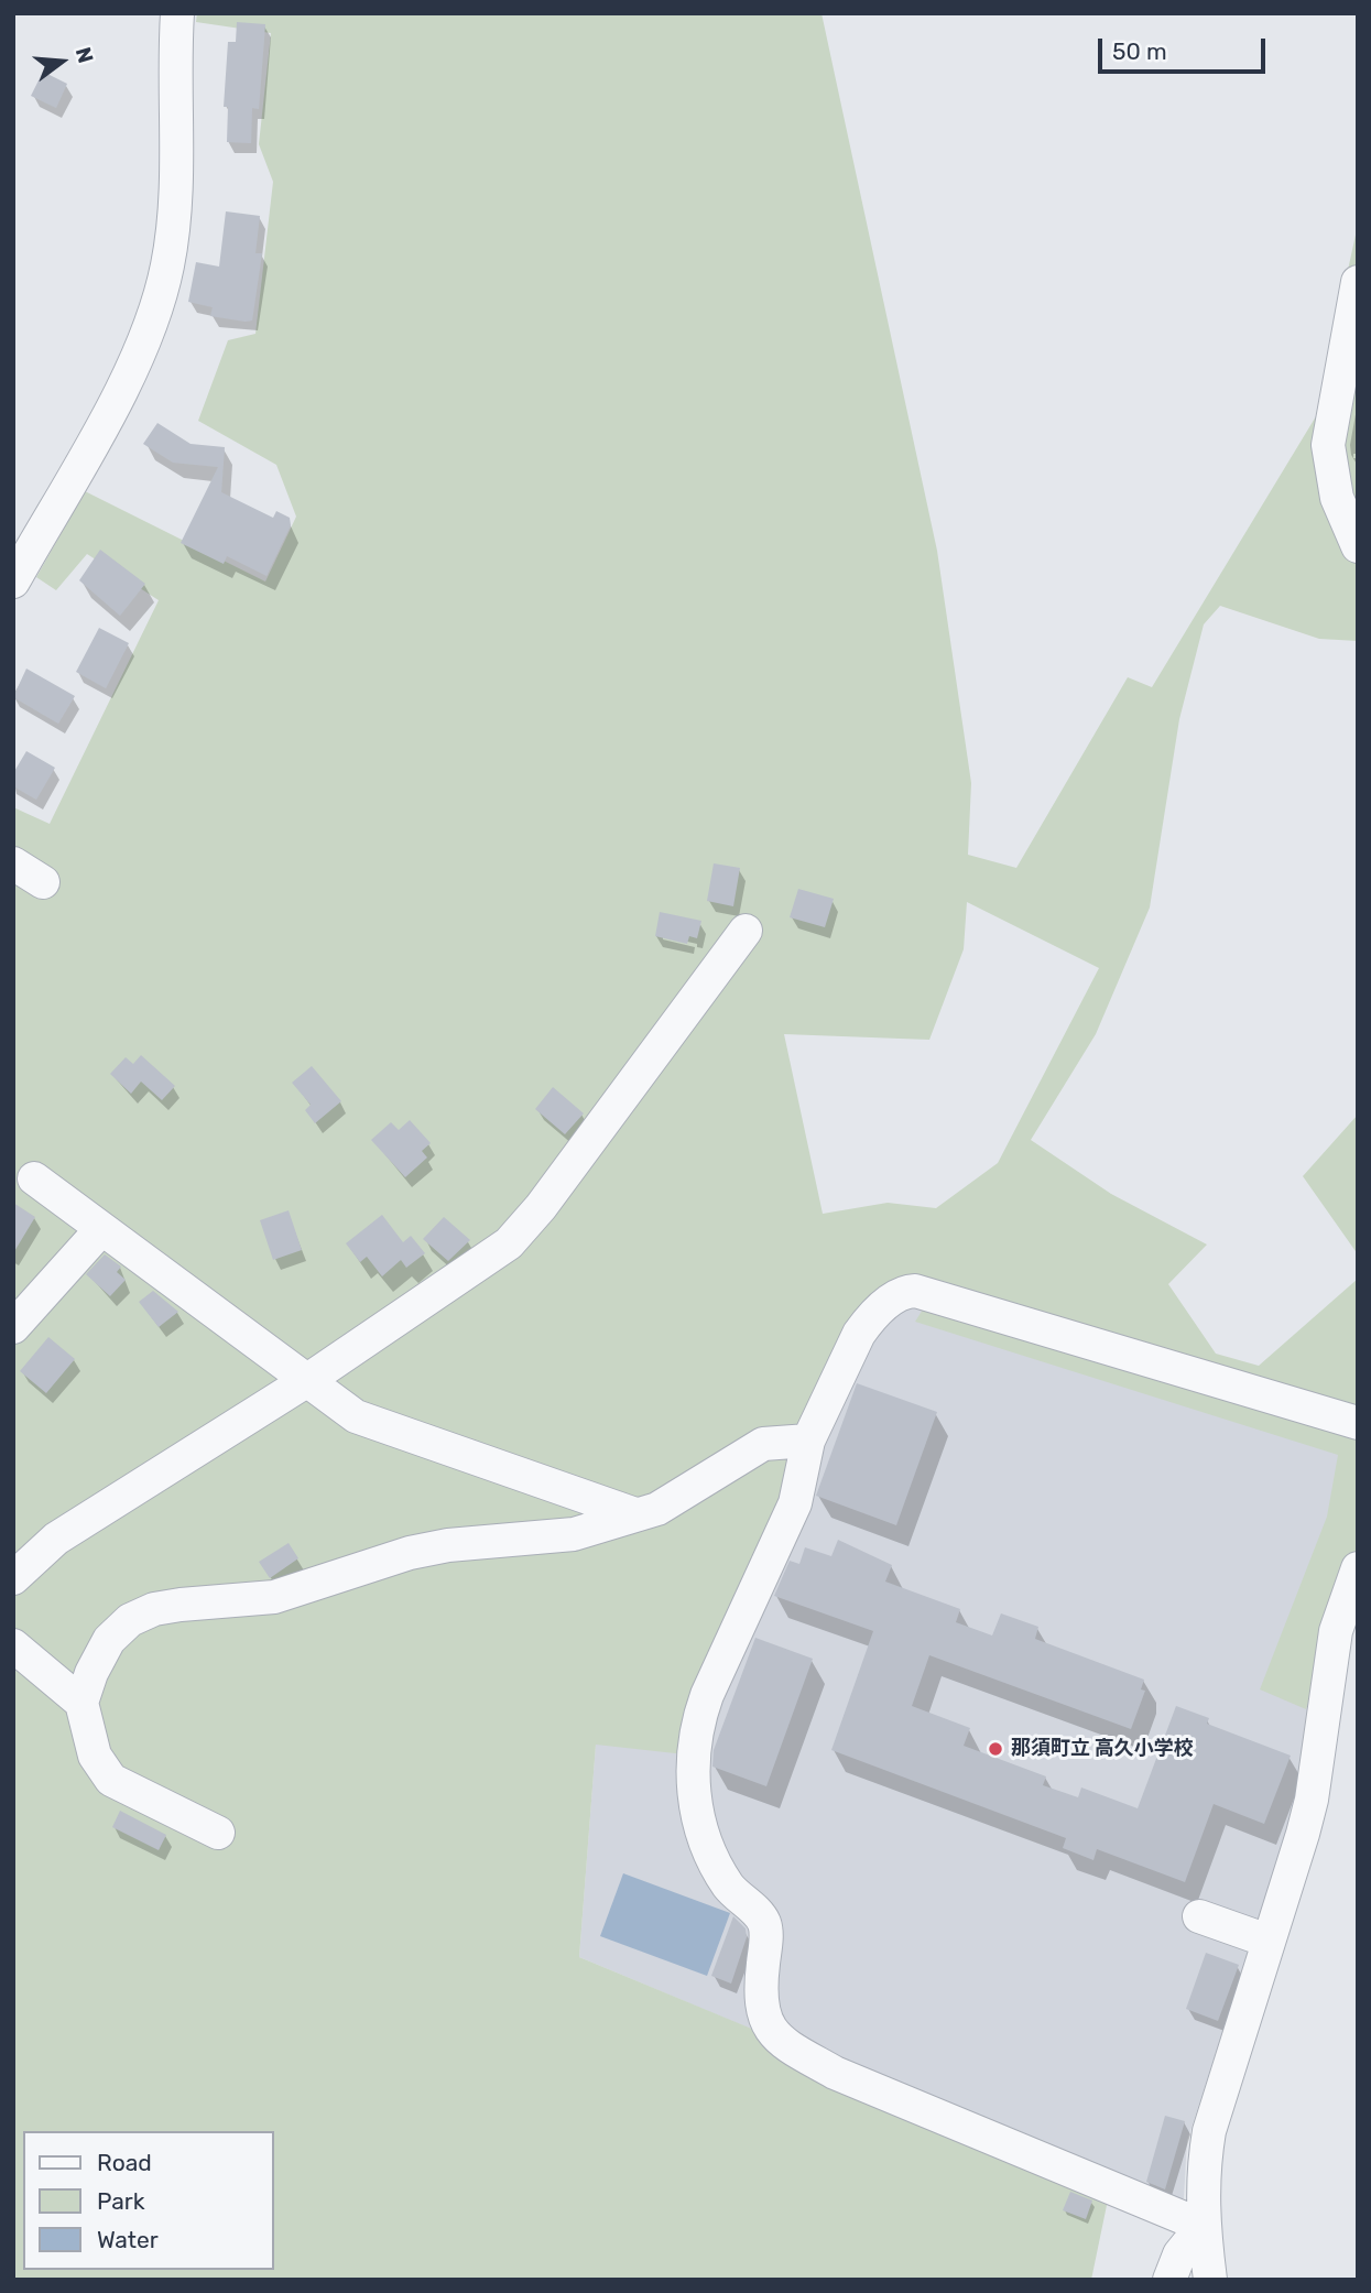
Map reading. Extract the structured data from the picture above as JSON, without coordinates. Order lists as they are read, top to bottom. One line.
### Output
{"places":["那須町立 高久小学校"],"legend":["Road","Park","Water"],"scale_bar":"50 m","north":"right"}
